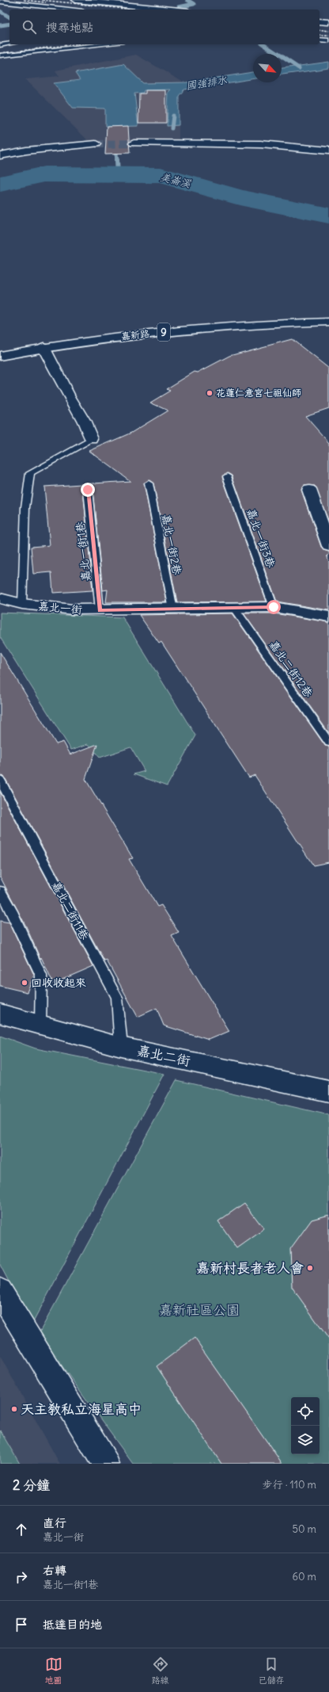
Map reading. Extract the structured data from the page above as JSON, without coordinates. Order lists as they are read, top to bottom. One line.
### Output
{"streets":{"street":["9","嘉新路","嘉北一街","嘉北二街"],"lane":["嘉北一街3巷","嘉北一街2巷","嘉北一街1巷","嘉北二街12巷","嘉北二街11巷"]},"crossings":[["嘉北一街3巷","嘉北一街"],["嘉北一街2巷","嘉北一街"],["嘉北一街1巷","嘉北一街"],["嘉北一街","嘉北二街12巷"],["嘉北二街11巷","嘉北二街"]],"water":["國強排水","美崙溪"],"parks":["嘉新社區公園"],"places":["花蓮仁意宮七祖仙師","回收收起來","嘉新村長者老人會","天主教私立海星高中"],"north":"bottom right","page":{"search":"搜尋地點","heading":["2 分鐘","步行 · 110 m"],"list":[["直行","嘉北一街","50 m"],["右轉","嘉北一街1巷","60 m"],"抵達目的地"],"nav":["地圖","路線","已儲存"]}}
